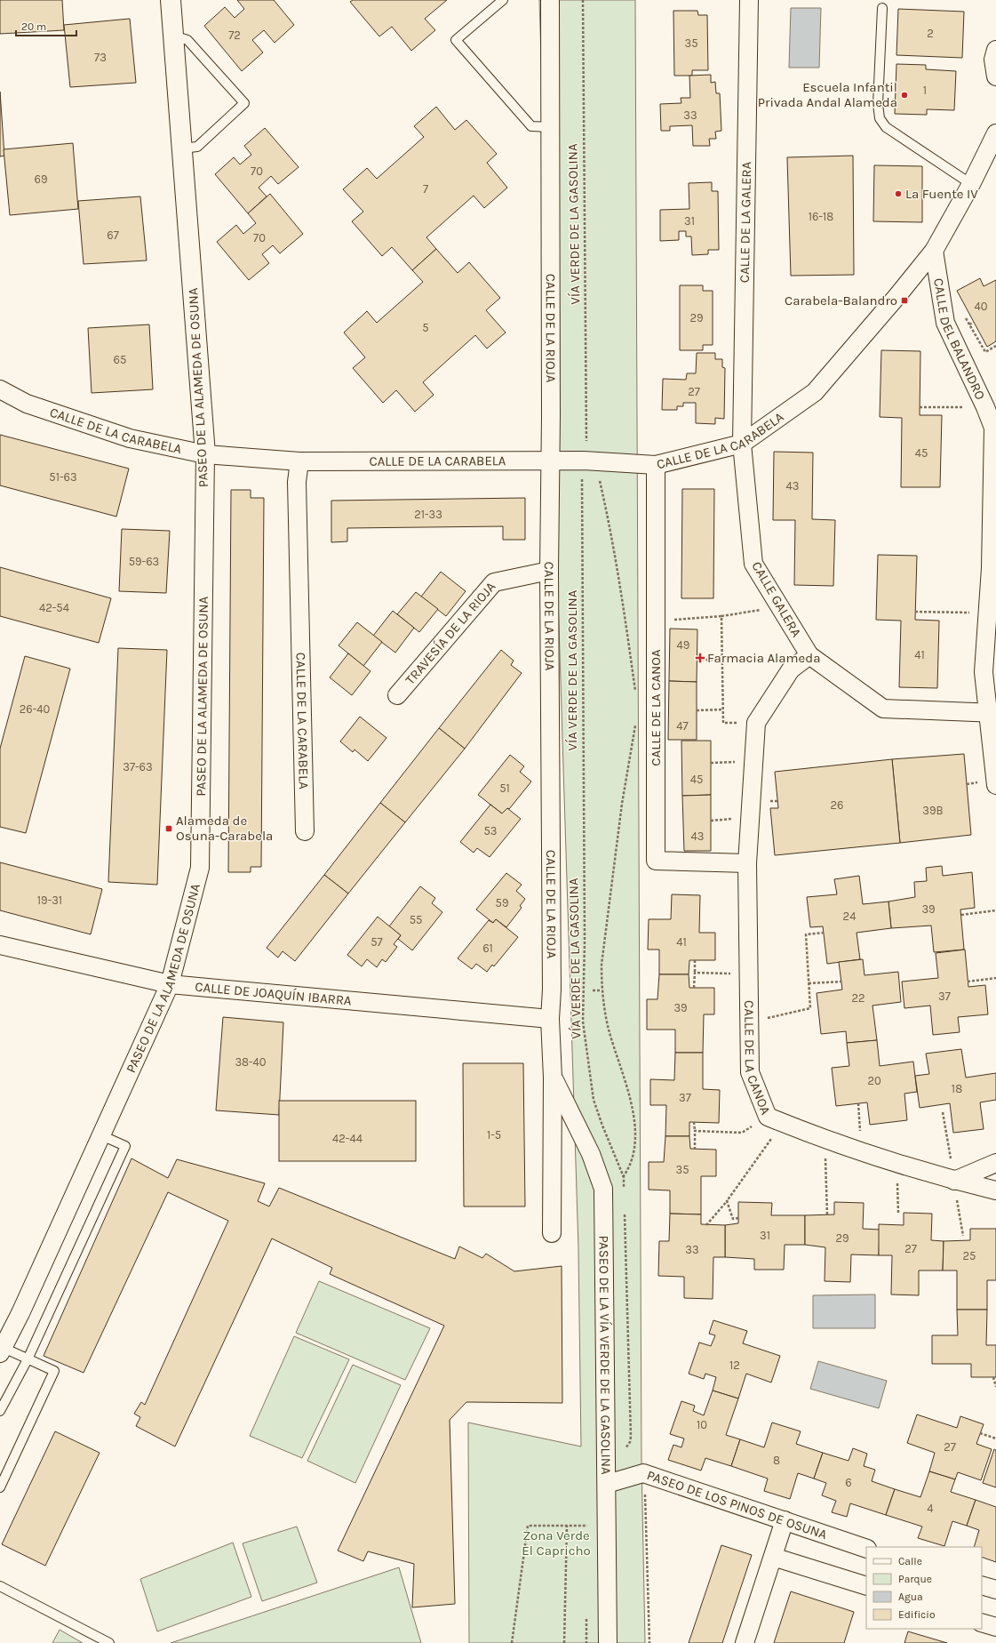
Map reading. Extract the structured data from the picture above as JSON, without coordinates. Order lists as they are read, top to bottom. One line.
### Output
{"streets":{"street":["CALLE DE LA GALERA","CALLE DE LA RIOJA","CALLE DEL BALANDRO","PASEO DE LA ALAMEDA DE OSUNA","CALLE DE LA CARABELA","CALLE GALERA","TRAVESÍA DE LA RIOJA","CALLE DE LA CANOA","CALLE DE JOAQUÍN IBARRA","PASEO DE LA VÍA VERDE DE LA GASOLINA","PASEO DE LOS PINOS DE OSUNA"],"path":["VÍA VERDE DE LA GASOLINA"]},"crossings":[["CALLE DE LA GALERA","CALLE DE LA CARABELA"],["CALLE DE LA GALERA","CALLE GALERA"],["CALLE DE LA RIOJA","CALLE DE LA CARABELA"],["CALLE DE LA RIOJA","TRAVESÍA DE LA RIOJA"],["CALLE DE LA RIOJA","CALLE DE JOAQUÍN IBARRA"],["CALLE DE LA RIOJA","PASEO DE LA VÍA VERDE DE LA GASOLINA"],["CALLE DEL BALANDRO","CALLE DE LA CARABELA"],["CALLE DEL BALANDRO","CALLE GALERA"],["PASEO DE LA ALAMEDA DE OSUNA","CALLE DE LA CARABELA"],["PASEO DE LA ALAMEDA DE OSUNA","CALLE DE JOAQUÍN IBARRA"],["CALLE DE LA CARABELA","CALLE GALERA"],["CALLE DE LA CARABELA","CALLE DE LA CANOA"],["PASEO DE LA VÍA VERDE DE LA GASOLINA","PASEO DE LOS PINOS DE OSUNA"]],"parks":["Zona Verde El Capricho"],"places":{"other":["Escuela Infantil Privada Andal Alameda","La Fuente IV"],"transit":["Carabela-Balandro","Alameda de Osuna-Carabela"],"health":["Farmacia Alameda"]},"house_numbers":["2","72","35","73","1","33","70","69","7","16-18","31","67","70","40","29","5","65","27","45","51-63","43","21-33","59-63","42-54","49","41","26-40","47","37-63","45","51","26","39B","53","43","19-31","59","39","24","55","57","41","61","37","22","39","38-40","20","18","37","1-5","42-44","35","31","29","27","33","25","12","10","27","8","6","4"],"legend":["Calle","Parque","Agua","Edificio"],"scale_bar":"20 m"}
